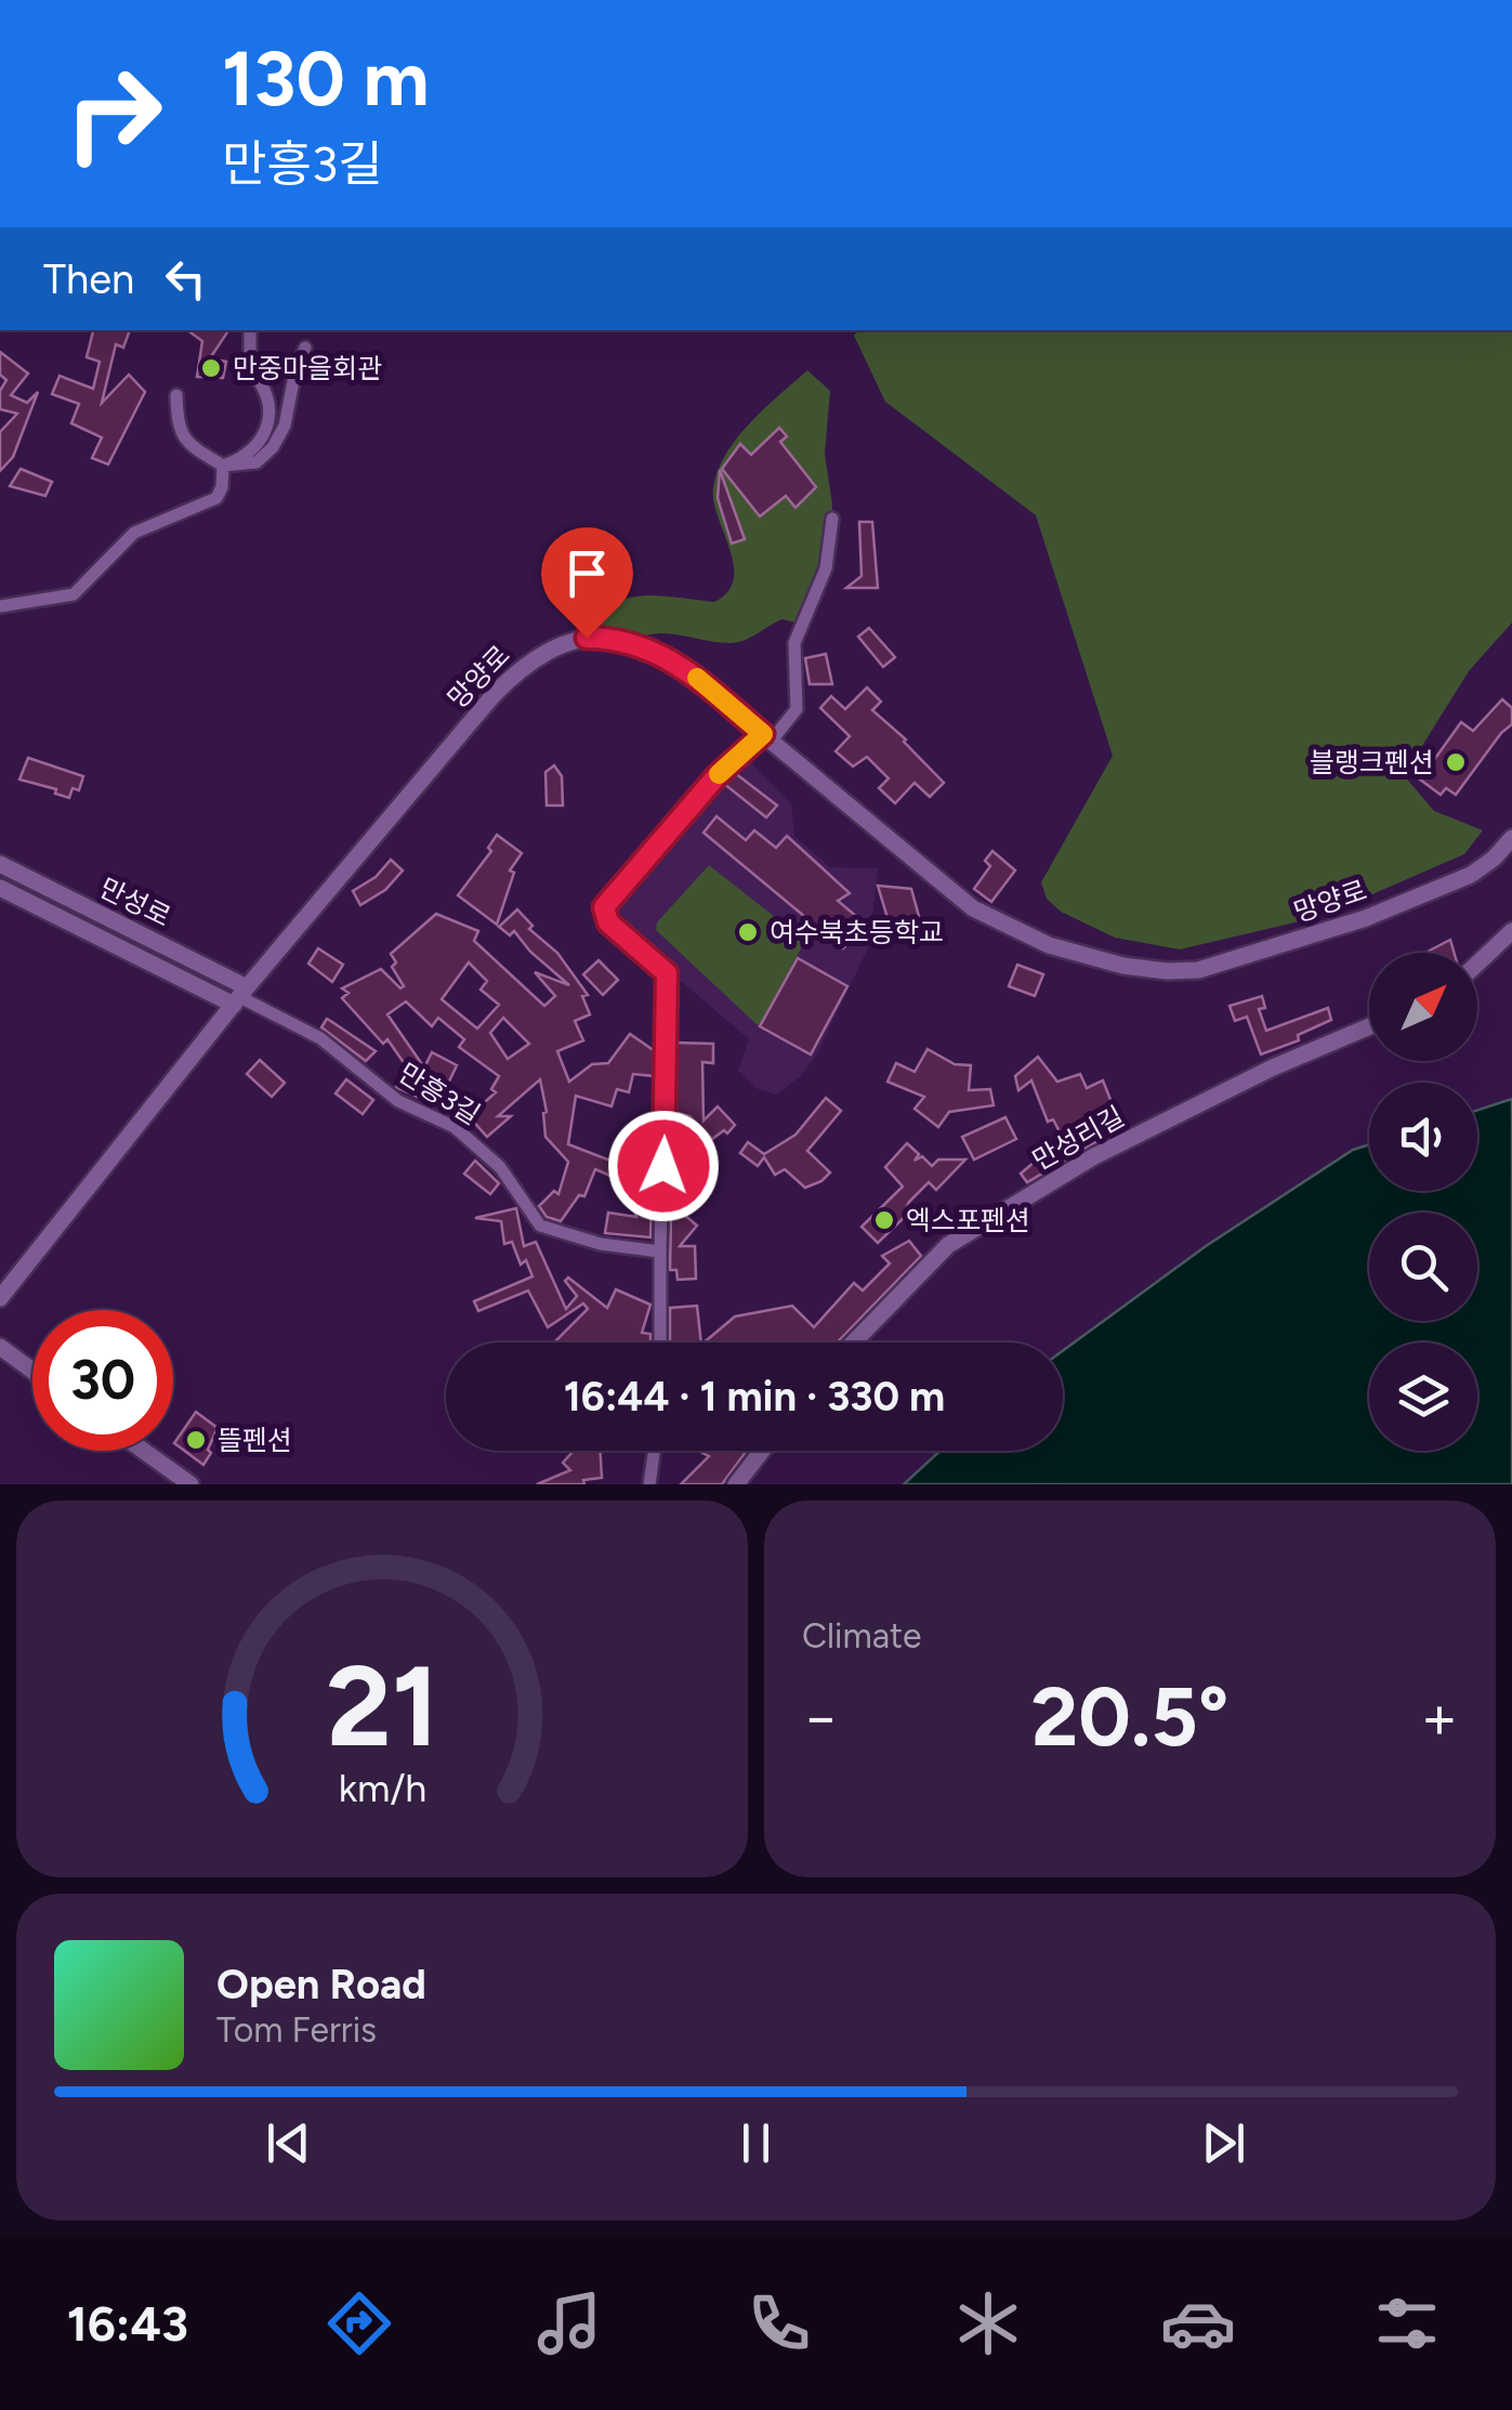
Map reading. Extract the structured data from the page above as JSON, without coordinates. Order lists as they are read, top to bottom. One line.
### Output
{"streets":{"main road":["망양로","만성로","만성리길"],"street":["만흥3길"]},"crossings":[["망양로","만성로"],["망양로","만흥3길"],["만성로","만흥3길"]],"places":["만중마을회관","블랭크펜션","여수북초등학교","엑스포펜션","뜰펜션"],"north":"top right","page":{"turn":["130 m","만흥3길"],"then":"Then","limit":"30","trip":"16:44 · 1 min · 330 m","tile":"Climate","heat":["−","20.5°","+"],"song":["Open Road","Tom Ferris"],"tabs":"16:43","gauge":["21","km/h"]}}
